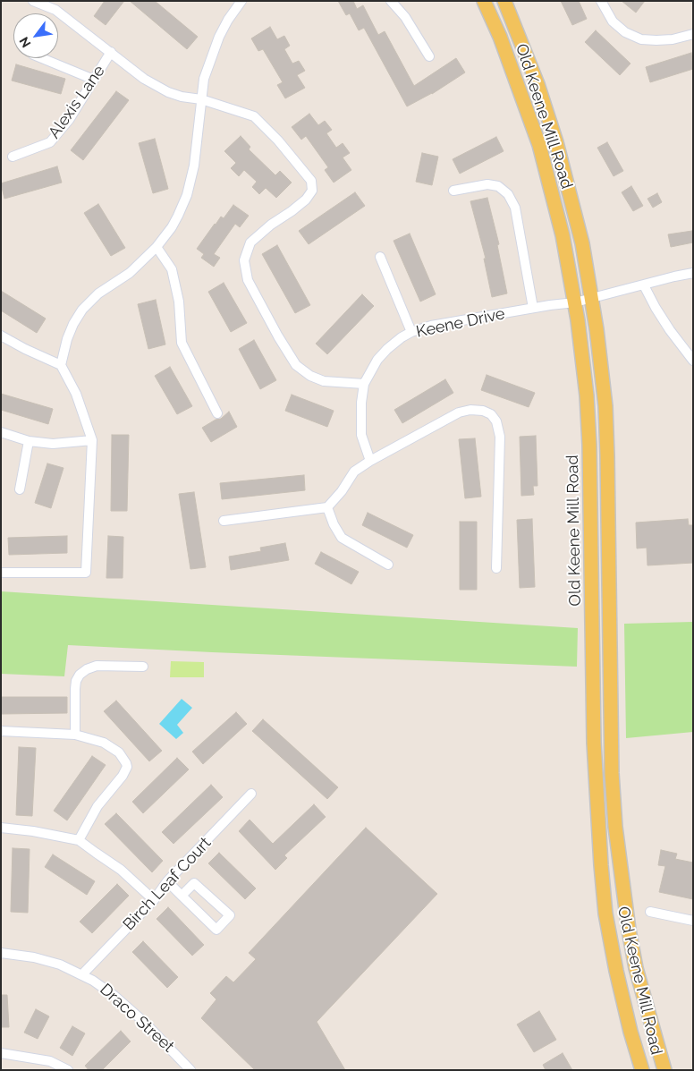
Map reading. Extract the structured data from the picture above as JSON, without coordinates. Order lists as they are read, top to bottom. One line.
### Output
{"streets":{"main road":["Old Keene Mill Road"],"street":["Alexis Lane","Keene Drive","Birch Leaf Court","Draco Street"]},"crossings":[["Old Keene Mill Road","Keene Drive"],["Birch Leaf Court","Draco Street"]],"north":"bottom left"}
